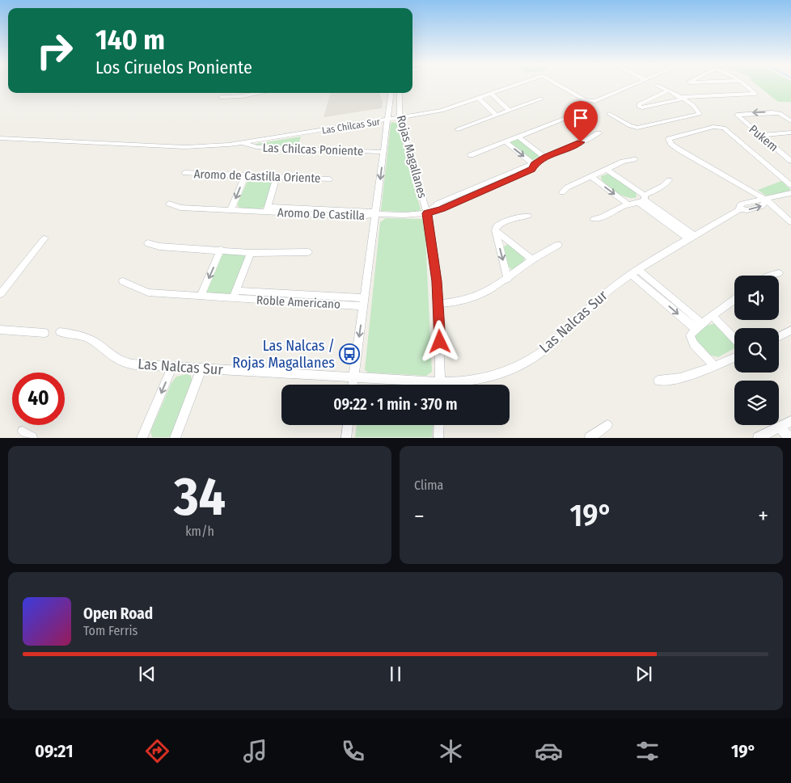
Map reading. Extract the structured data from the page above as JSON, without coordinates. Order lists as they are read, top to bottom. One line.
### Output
{"streets":{"street":["Las Chilcas Sur","Pukem","Las Chilcas Poniente","Rojas Magallanes","Aromo de Castilla Oriente","Aromo De Castilla","Roble Americano","Las Nalcas Sur"]},"crossings":[["Las Chilcas Sur","Las Chilcas Poniente"],["Las Chilcas Sur","Rojas Magallanes"],["Las Chilcas Poniente","Rojas Magallanes"],["Rojas Magallanes","Aromo De Castilla"],["Rojas Magallanes","Roble Americano"],["Rojas Magallanes","Las Nalcas Sur"],["Aromo de Castilla Oriente","Aromo De Castilla"]],"places":{"bus stop":["Las Nalcas / Rojas Magallanes"]},"page":{"turn":["140 m","Los Ciruelos Poniente"],"limit":"40","trip":"09:22 · 1 min · 370 m","tile":[["34","km/h"],"Clima"],"heat":["−","19°","+"],"song":["Open Road","Tom Ferris"],"tabs":["09:21","19°"]}}
